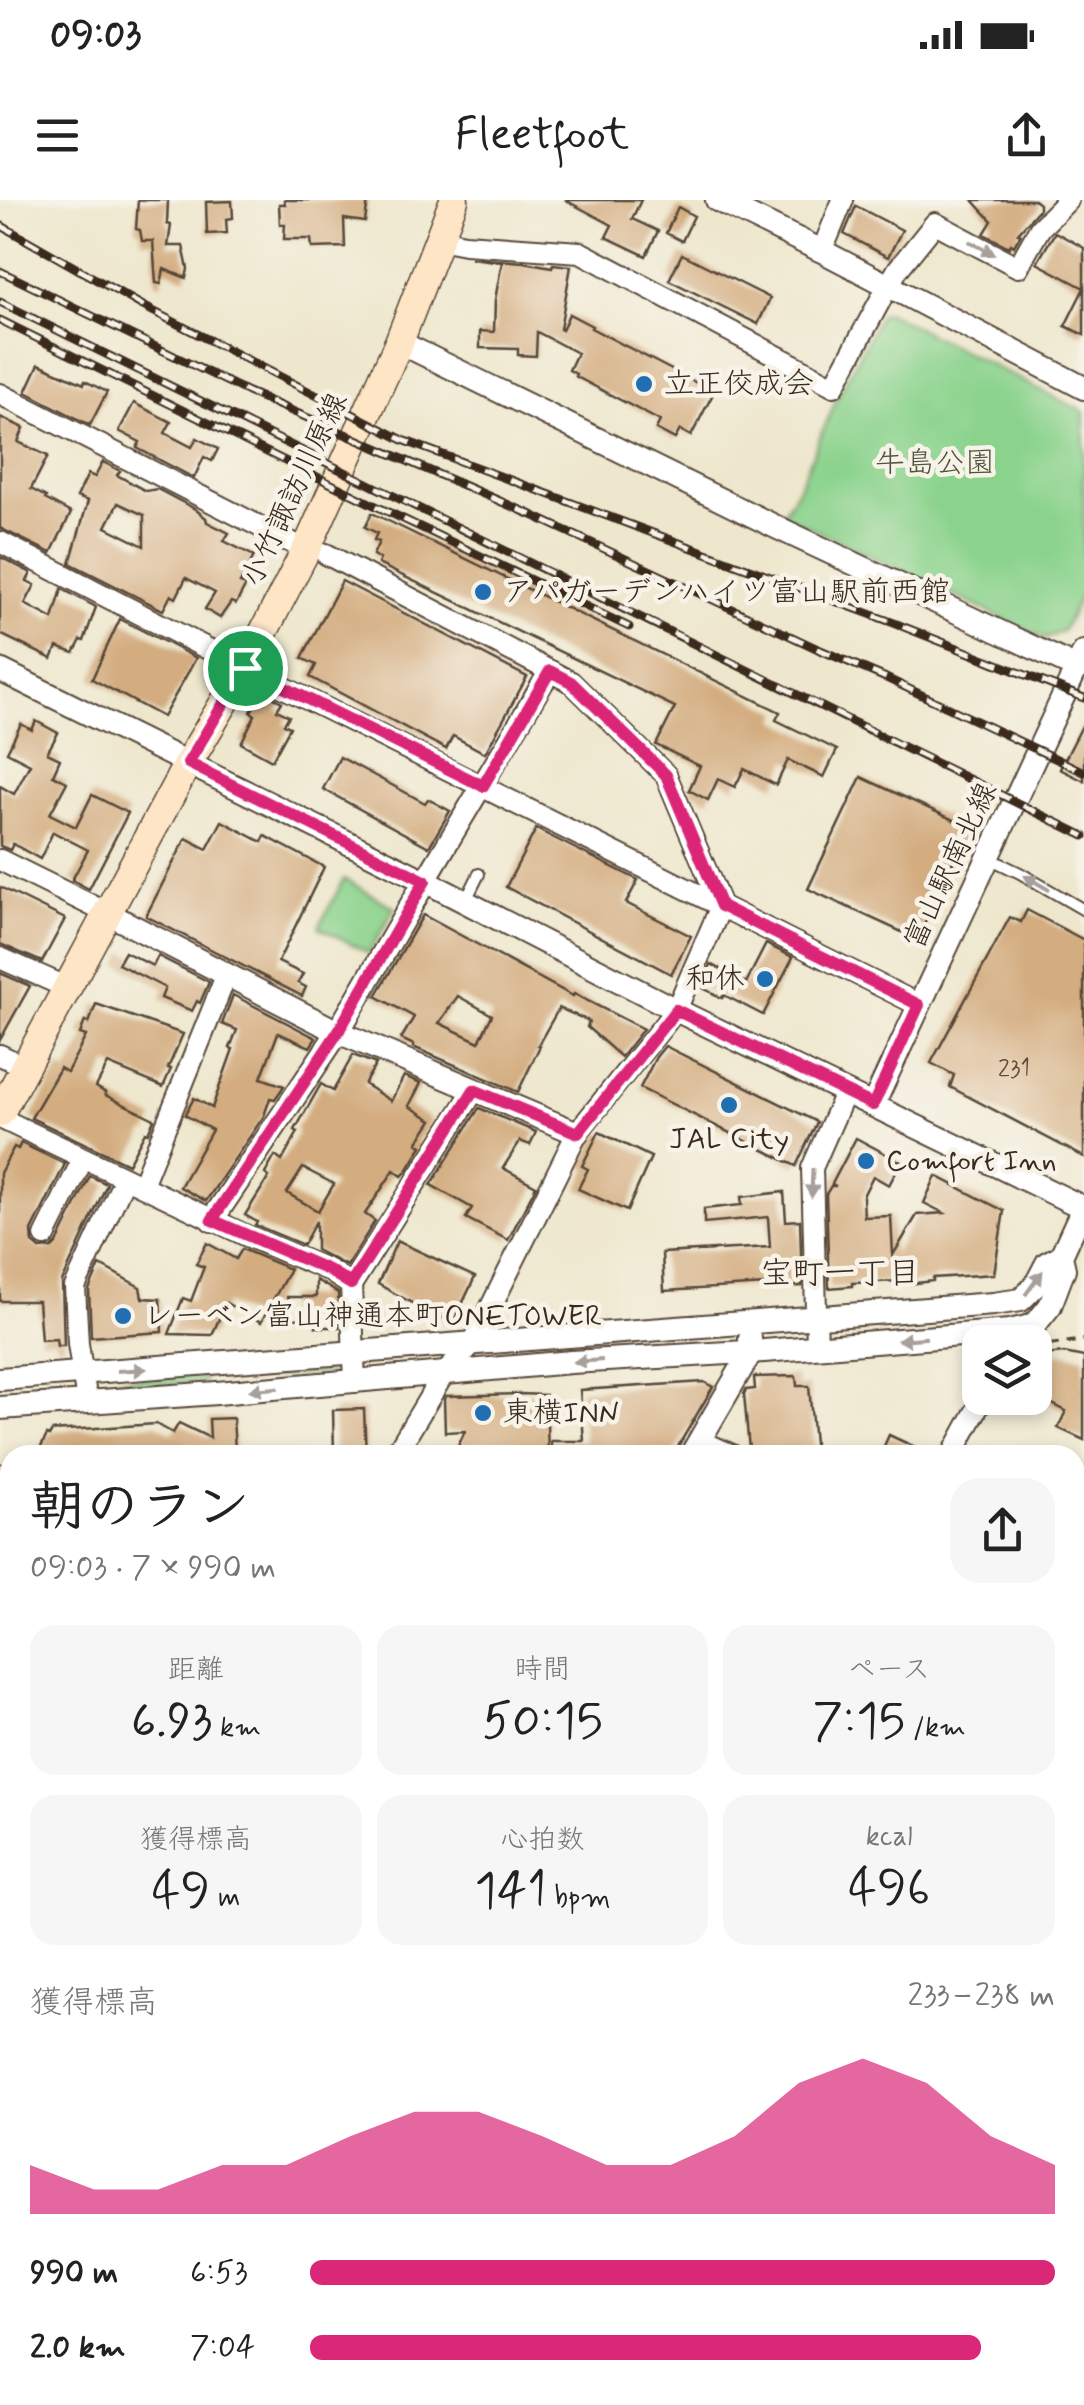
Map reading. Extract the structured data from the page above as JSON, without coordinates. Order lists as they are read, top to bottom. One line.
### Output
{"streets":{"main road":["小竹諏訪川原線"],"street":["富山駅南北線"]},"districts":["宝町一丁目"],"parks":["牛島公園"],"places":["立正佼成会","アパガーデンハイツ富山駅前西館","和休","JAL City","Comfort Inn","レーベン富山神通本町ONETOWER","東横INN"],"house_numbers":["231"],"page":{"status":"09:03","header":"Fleetfoot","heading":["朝のラン","09:03 · 7 × 990 m"],"stats":[["距離","6.93 km"],["時間","50:15"],["ペース","7:15 /km"],["獲得標高","49 m"],["心拍数","141 bpm"],["kcal","496"]],"chart":["獲得標高","233–238 m"],"list":[{"name":"990 m","note":"6:53"},{"name":"2.0 km","note":"7:04"}]}}
